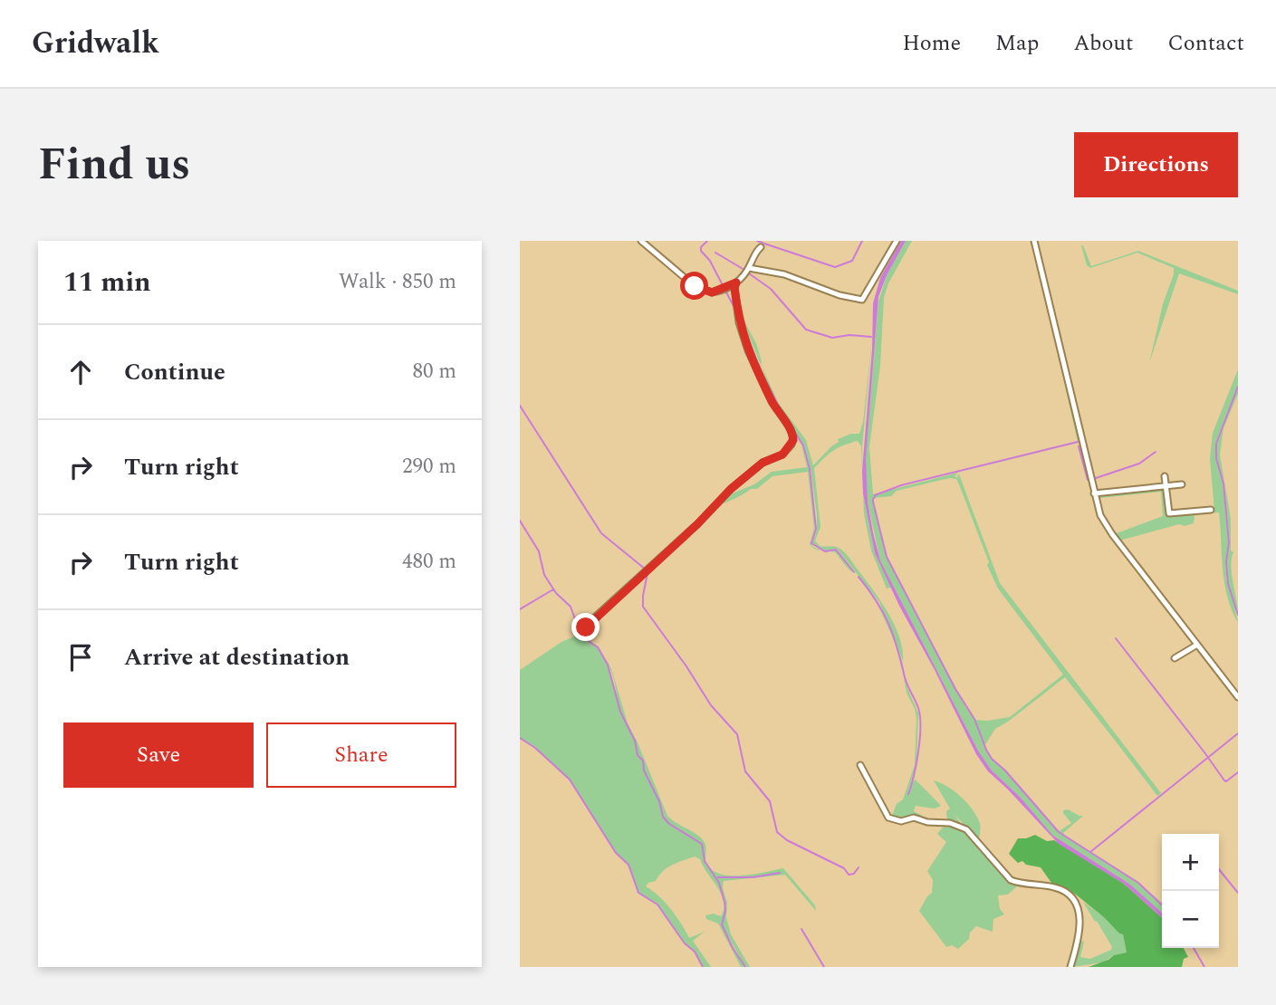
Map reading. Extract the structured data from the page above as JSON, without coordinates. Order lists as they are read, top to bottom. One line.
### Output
{"page":{"header":"Gridwalk","nav":["Home","Map","About","Contact"],"title":"Find us","buttons":["Directions",["Save","Share"]],"heading":["11 min","Walk · 850 m"],"list":[["Continue","80 m"],["Turn right","290 m"],["Turn right","480 m"],"Arrive at destination"],"map_buttons":["+","−"]}}
